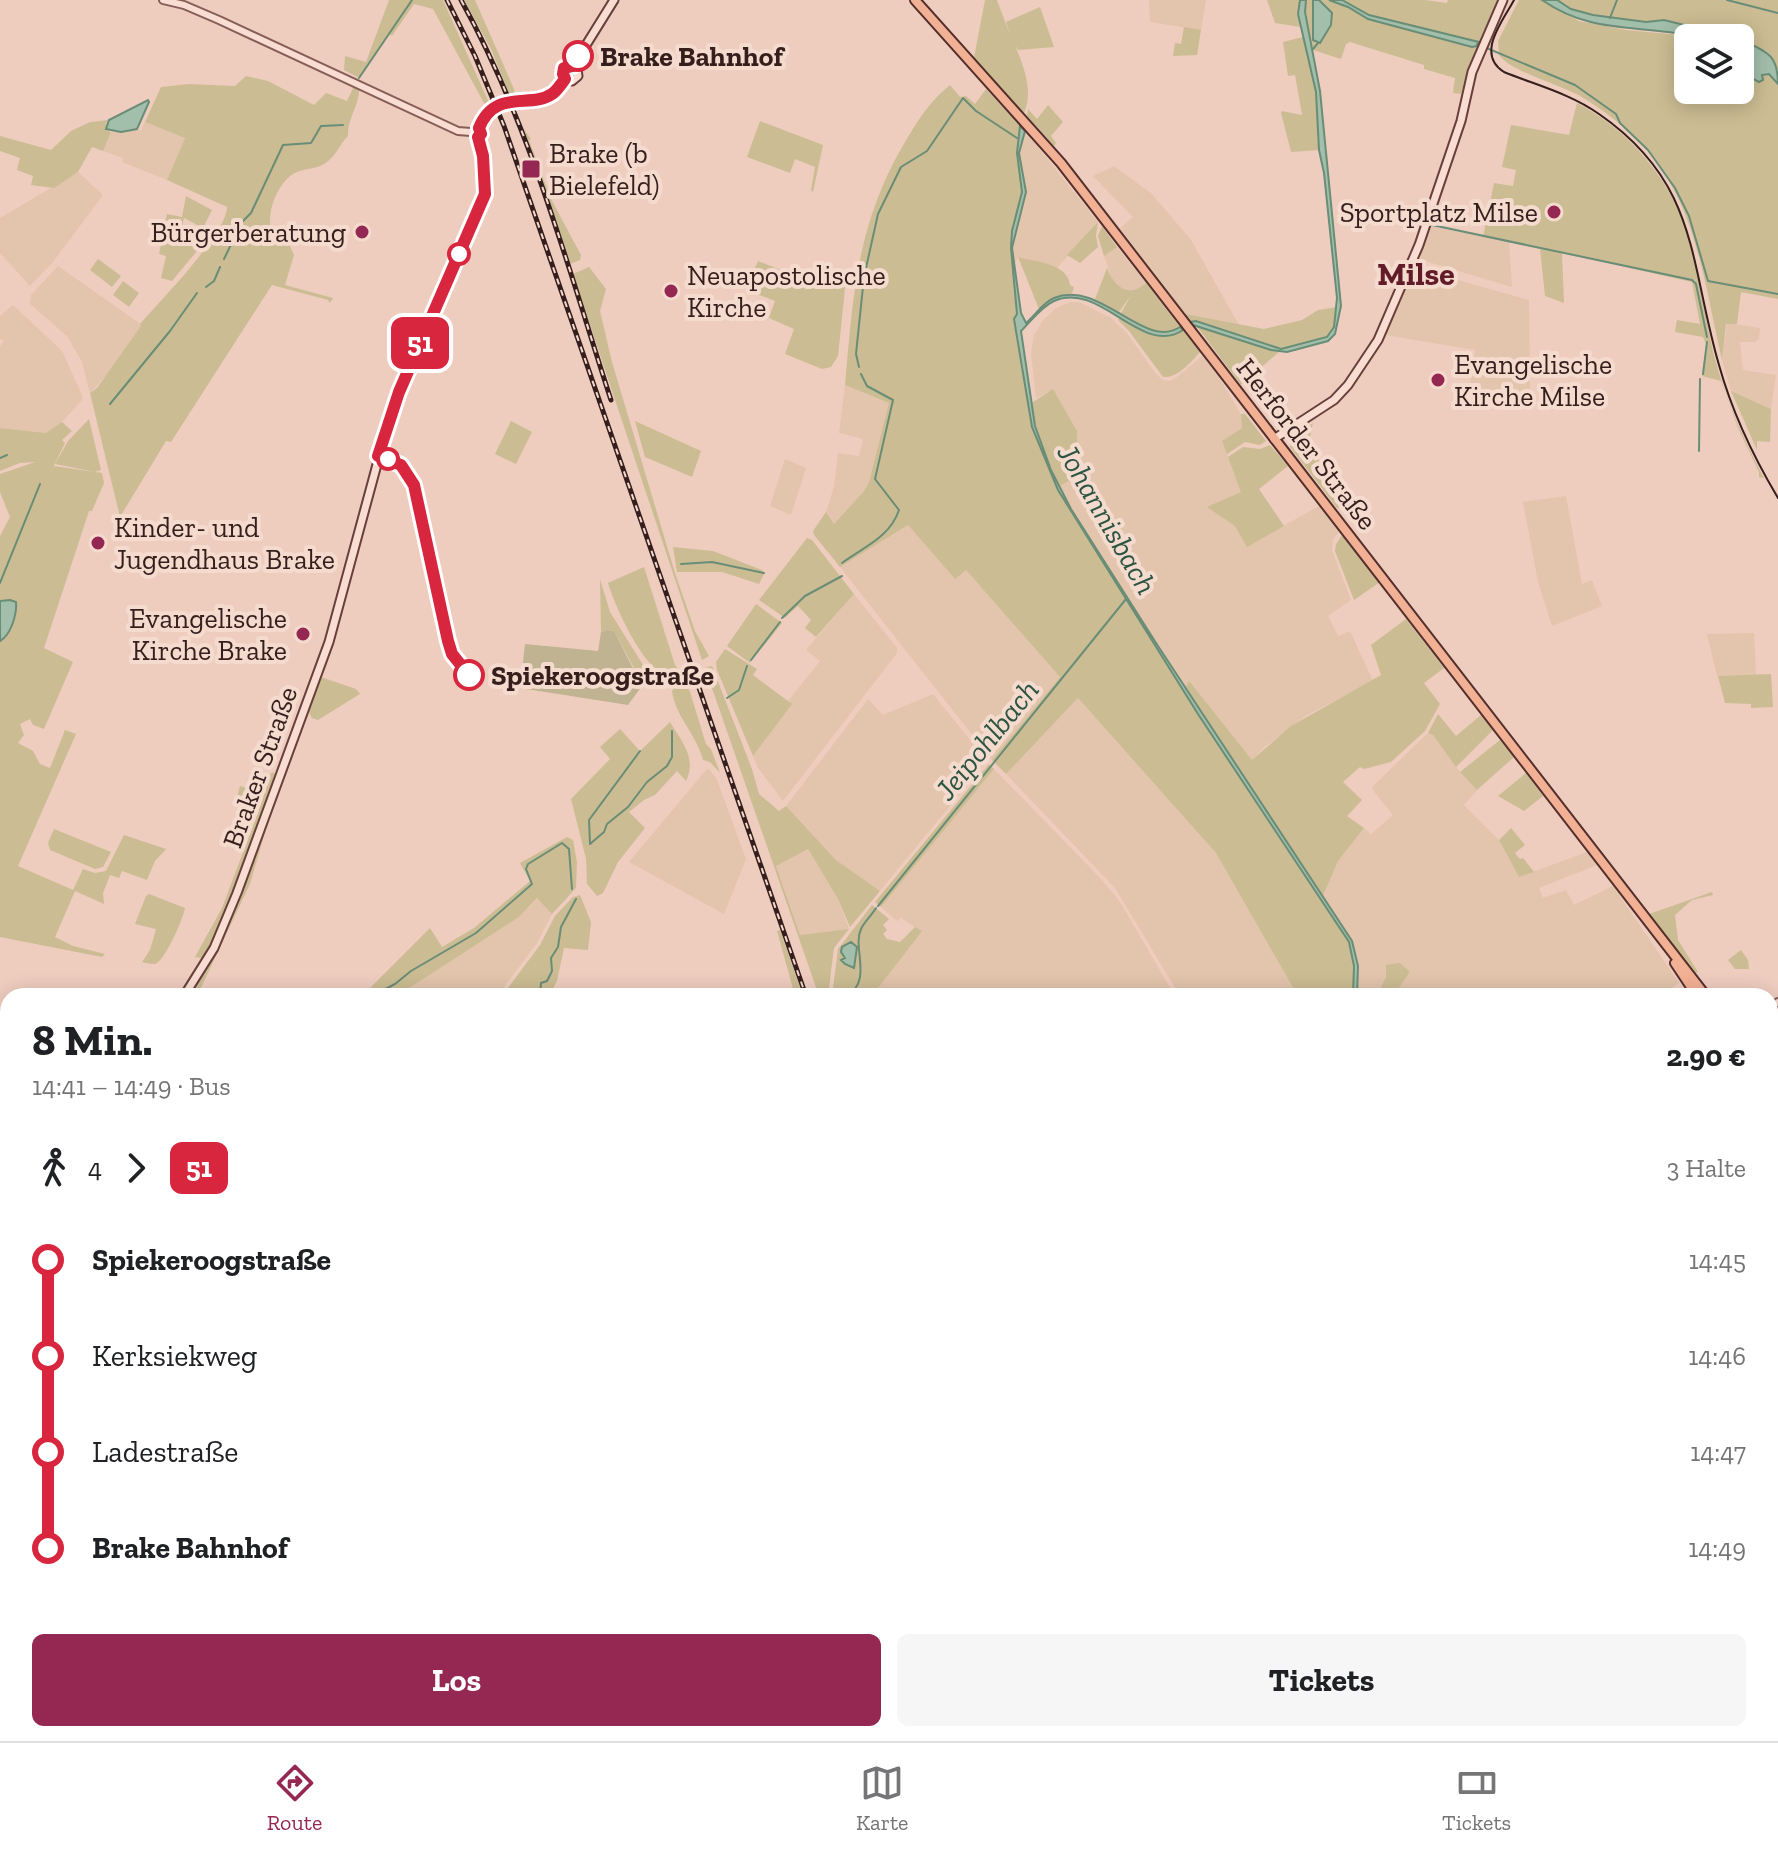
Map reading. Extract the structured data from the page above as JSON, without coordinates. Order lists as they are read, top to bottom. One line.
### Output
{"streets":{"main road":["Herforder Straße","Braker Straße"]},"districts":["Milse"],"water":["Johannisbach","Jeipohlbach"],"places":{"other":["Brake Bahnhof","Sportplatz Milse","Bürgerberatung","Neuapostolische Kirche","Evangelische Kirche Milse","Kinder- und Jugendhaus Brake","Evangelische Kirche Brake","Spiekeroogstraße"],"transit":["Brake (b Bielefeld)"]},"lines":["bus line 51"],"page":{"on_map":"51","heading":["8 Min.","14:41 – 14:49 · Bus","2.90 €"],"legs":["4","51","3 Halte"],"list":[{"name":"Spiekeroogstraße","value":"14:45"},{"name":"Kerksiekweg","value":"14:46"},{"name":"Ladestraße","value":"14:47"},{"name":"Brake Bahnhof","value":"14:49"}],"buttons":["Los","Tickets"],"tabs":["Route","Karte","Tickets"]}}
